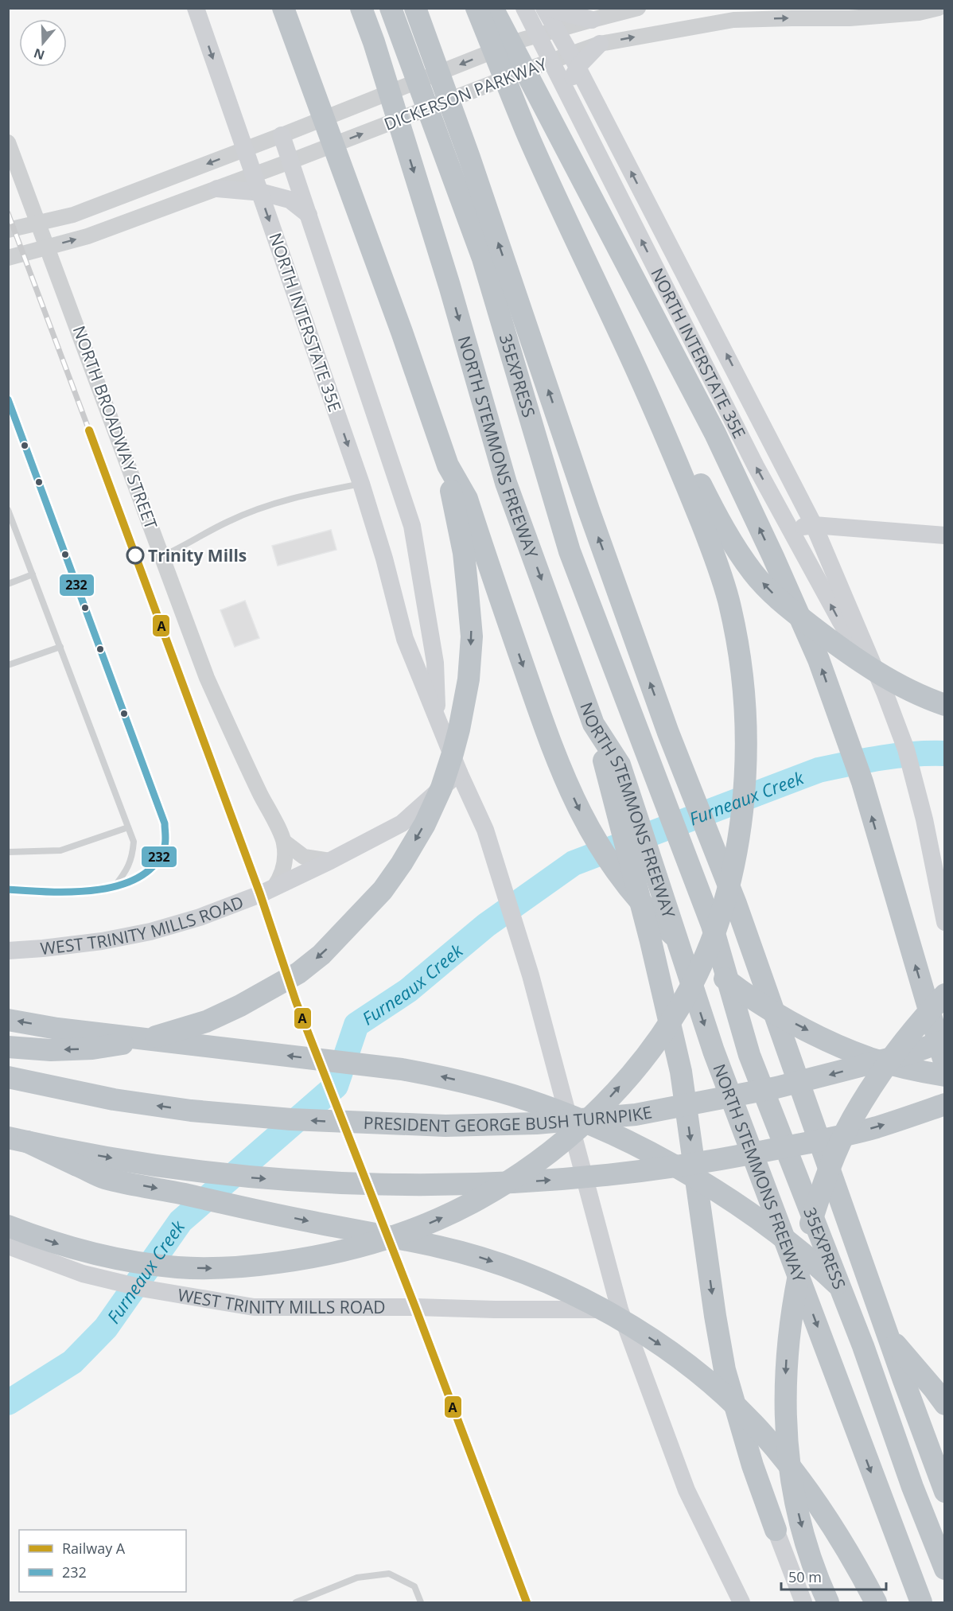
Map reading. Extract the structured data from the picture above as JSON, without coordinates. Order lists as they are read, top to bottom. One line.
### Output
{"streets":{"highway":["35EXPRESS","NORTH STEMMONS FREEWAY","PRESIDENT GEORGE BUSH TURNPIKE"],"main road":["NORTH INTERSTATE 35E","WEST TRINITY MILLS ROAD"],"street":["DICKERSON PARKWAY","NORTH BROADWAY STREET"]},"crossings":[["DICKERSON PARKWAY","NORTH INTERSTATE 35E"],["NORTH INTERSTATE 35E","WEST TRINITY MILLS ROAD"],["NORTH BROADWAY STREET","WEST TRINITY MILLS ROAD"]],"water":["Furneaux Creek"],"places":["Trinity Mills"],"lines":["transit line 232","rail line A"],"legend":["Railway A","232"],"scale_bar":"50 m","north":"bottom"}
